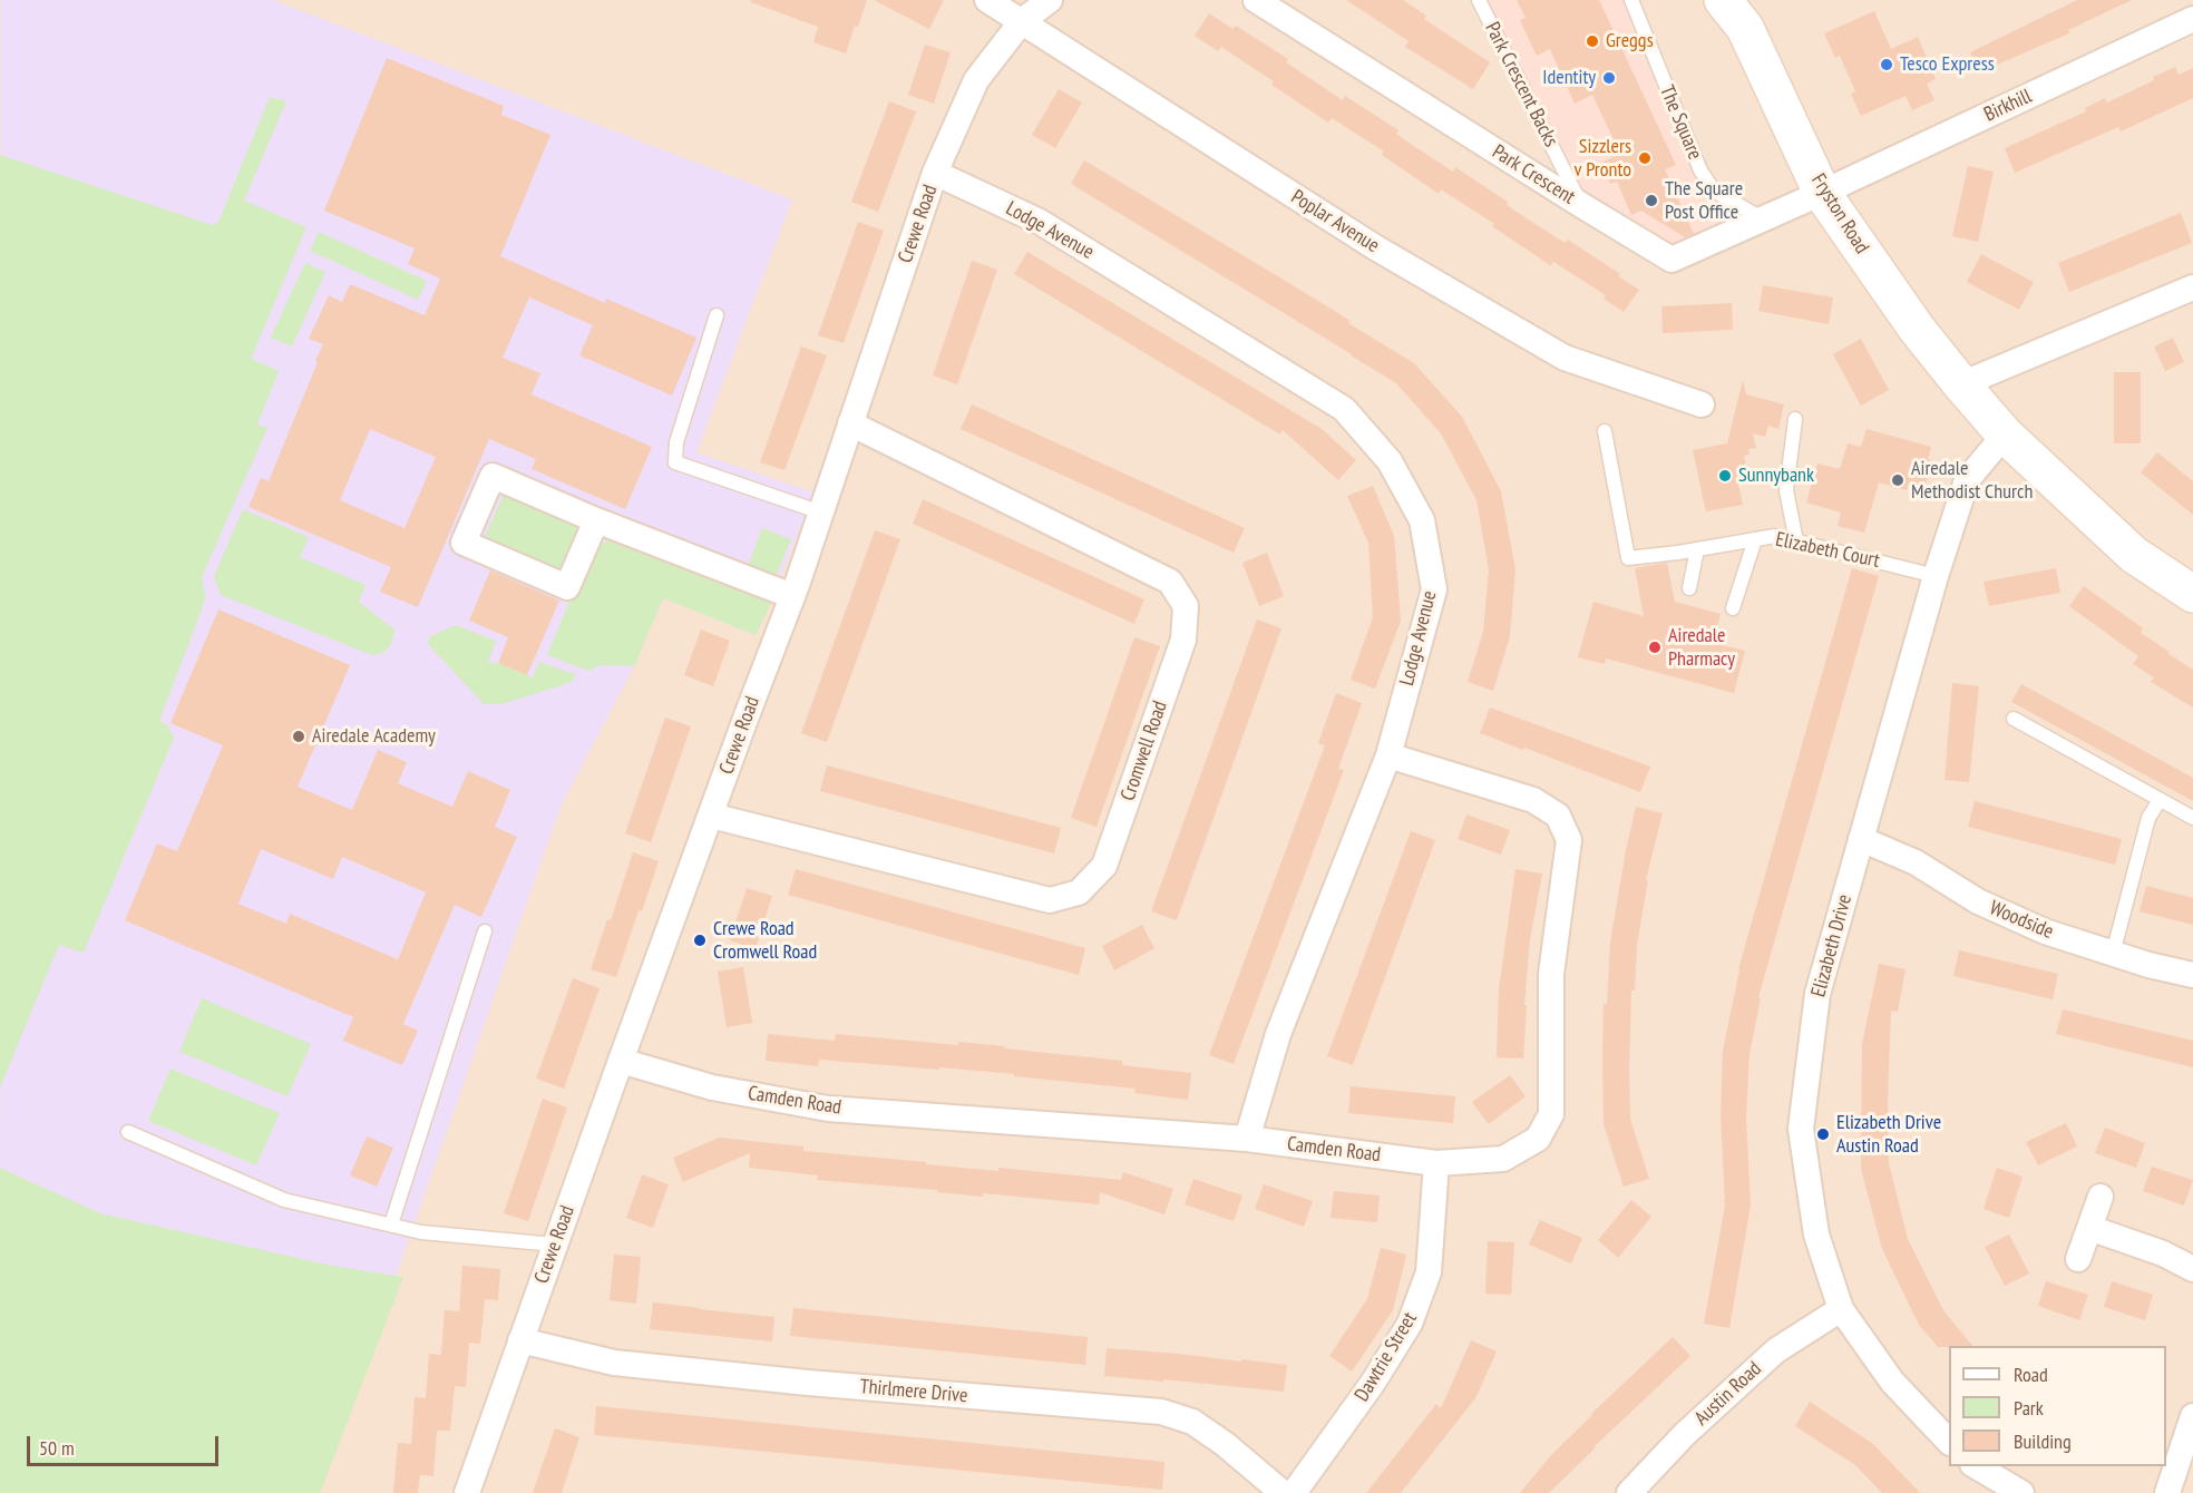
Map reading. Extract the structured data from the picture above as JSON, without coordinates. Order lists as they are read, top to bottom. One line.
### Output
{"streets":{"street":["Birkhill","Park Crescent","Fryston Road","Poplar Avenue","Crewe Road","Lodge Avenue","Cromwell Road","Woodside","Elizabeth Drive","Camden Road","Dawtrie Street","Thirlmere Drive","Austin Road"],"lane":["Park Crescent Backs","The Square","Elizabeth Court"]},"crossings":[["Park Crescent Backs","Park Crescent"],["Birkhill","Park Crescent"],["Birkhill","Fryston Road"],["The Square","Park Crescent"],["Park Crescent","Fryston Road"],["Fryston Road","Elizabeth Drive"],["Poplar Avenue","Crewe Road"],["Crewe Road","Lodge Avenue"],["Crewe Road","Cromwell Road"],["Crewe Road","Camden Road"],["Crewe Road","Thirlmere Drive"],["Lodge Avenue","Camden Road"],["Elizabeth Court","Elizabeth Drive"],["Woodside","Elizabeth Drive"],["Elizabeth Drive","Austin Road"],["Camden Road","Dawtrie Street"]],"places":["Greggs","Tesco Express","Identity","Sizzlers v Pronto","The Square Post Office","Sunnybank","Airedale Methodist Church","Airedale Pharmacy","Airedale Academy","Crewe Road Cromwell Road","Elizabeth Drive Austin Road"],"legend":["Road","Park","Building"],"scale_bar":"50 m"}
